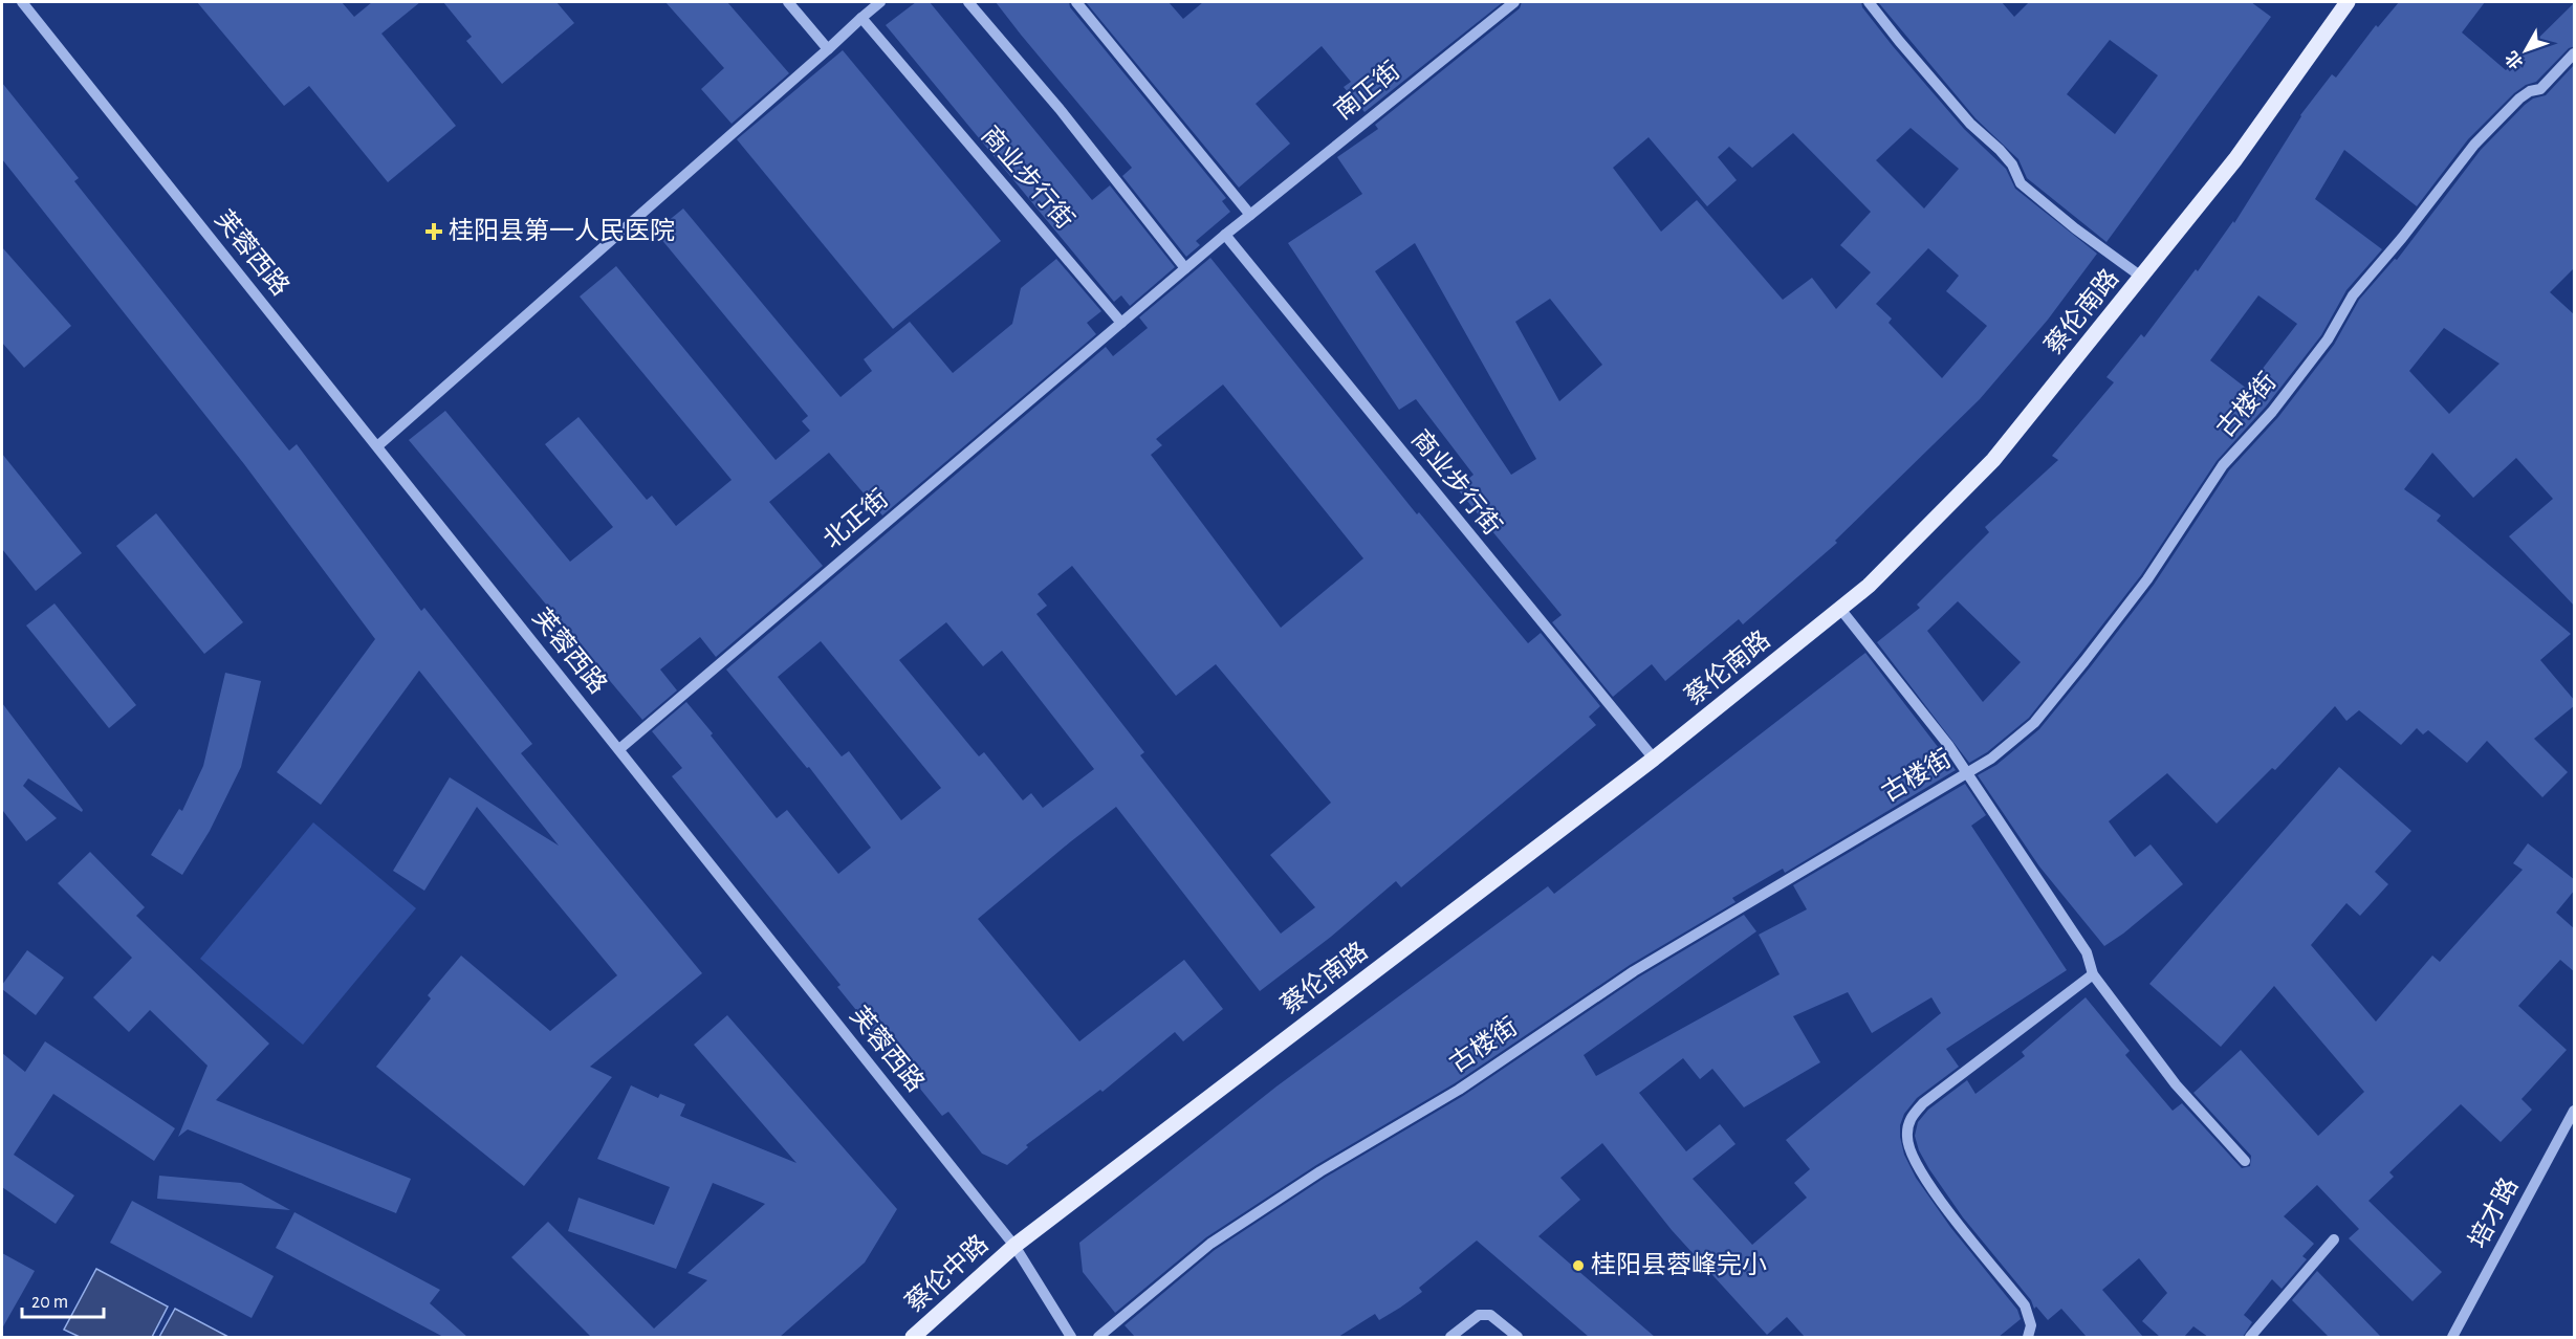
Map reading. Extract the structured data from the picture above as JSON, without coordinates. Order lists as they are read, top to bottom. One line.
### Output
{"streets":{"main road":["蔡伦南路","蔡伦中路"],"street":["南正街","商业步行街","芙蓉西路","古楼街","北正街","培才路"]},"crossings":[["商业步行街","蔡伦南路"],["商业步行街","北正街"],["芙蓉西路","蔡伦南路"],["芙蓉西路","北正街"],["芙蓉西路","蔡伦中路"],["蔡伦南路","蔡伦中路"]],"places":{"health":["桂阳县第一人民医院"],"other":["桂阳县蓉峰完小"]},"scale_bar":"20 m","north":"bottom left"}
